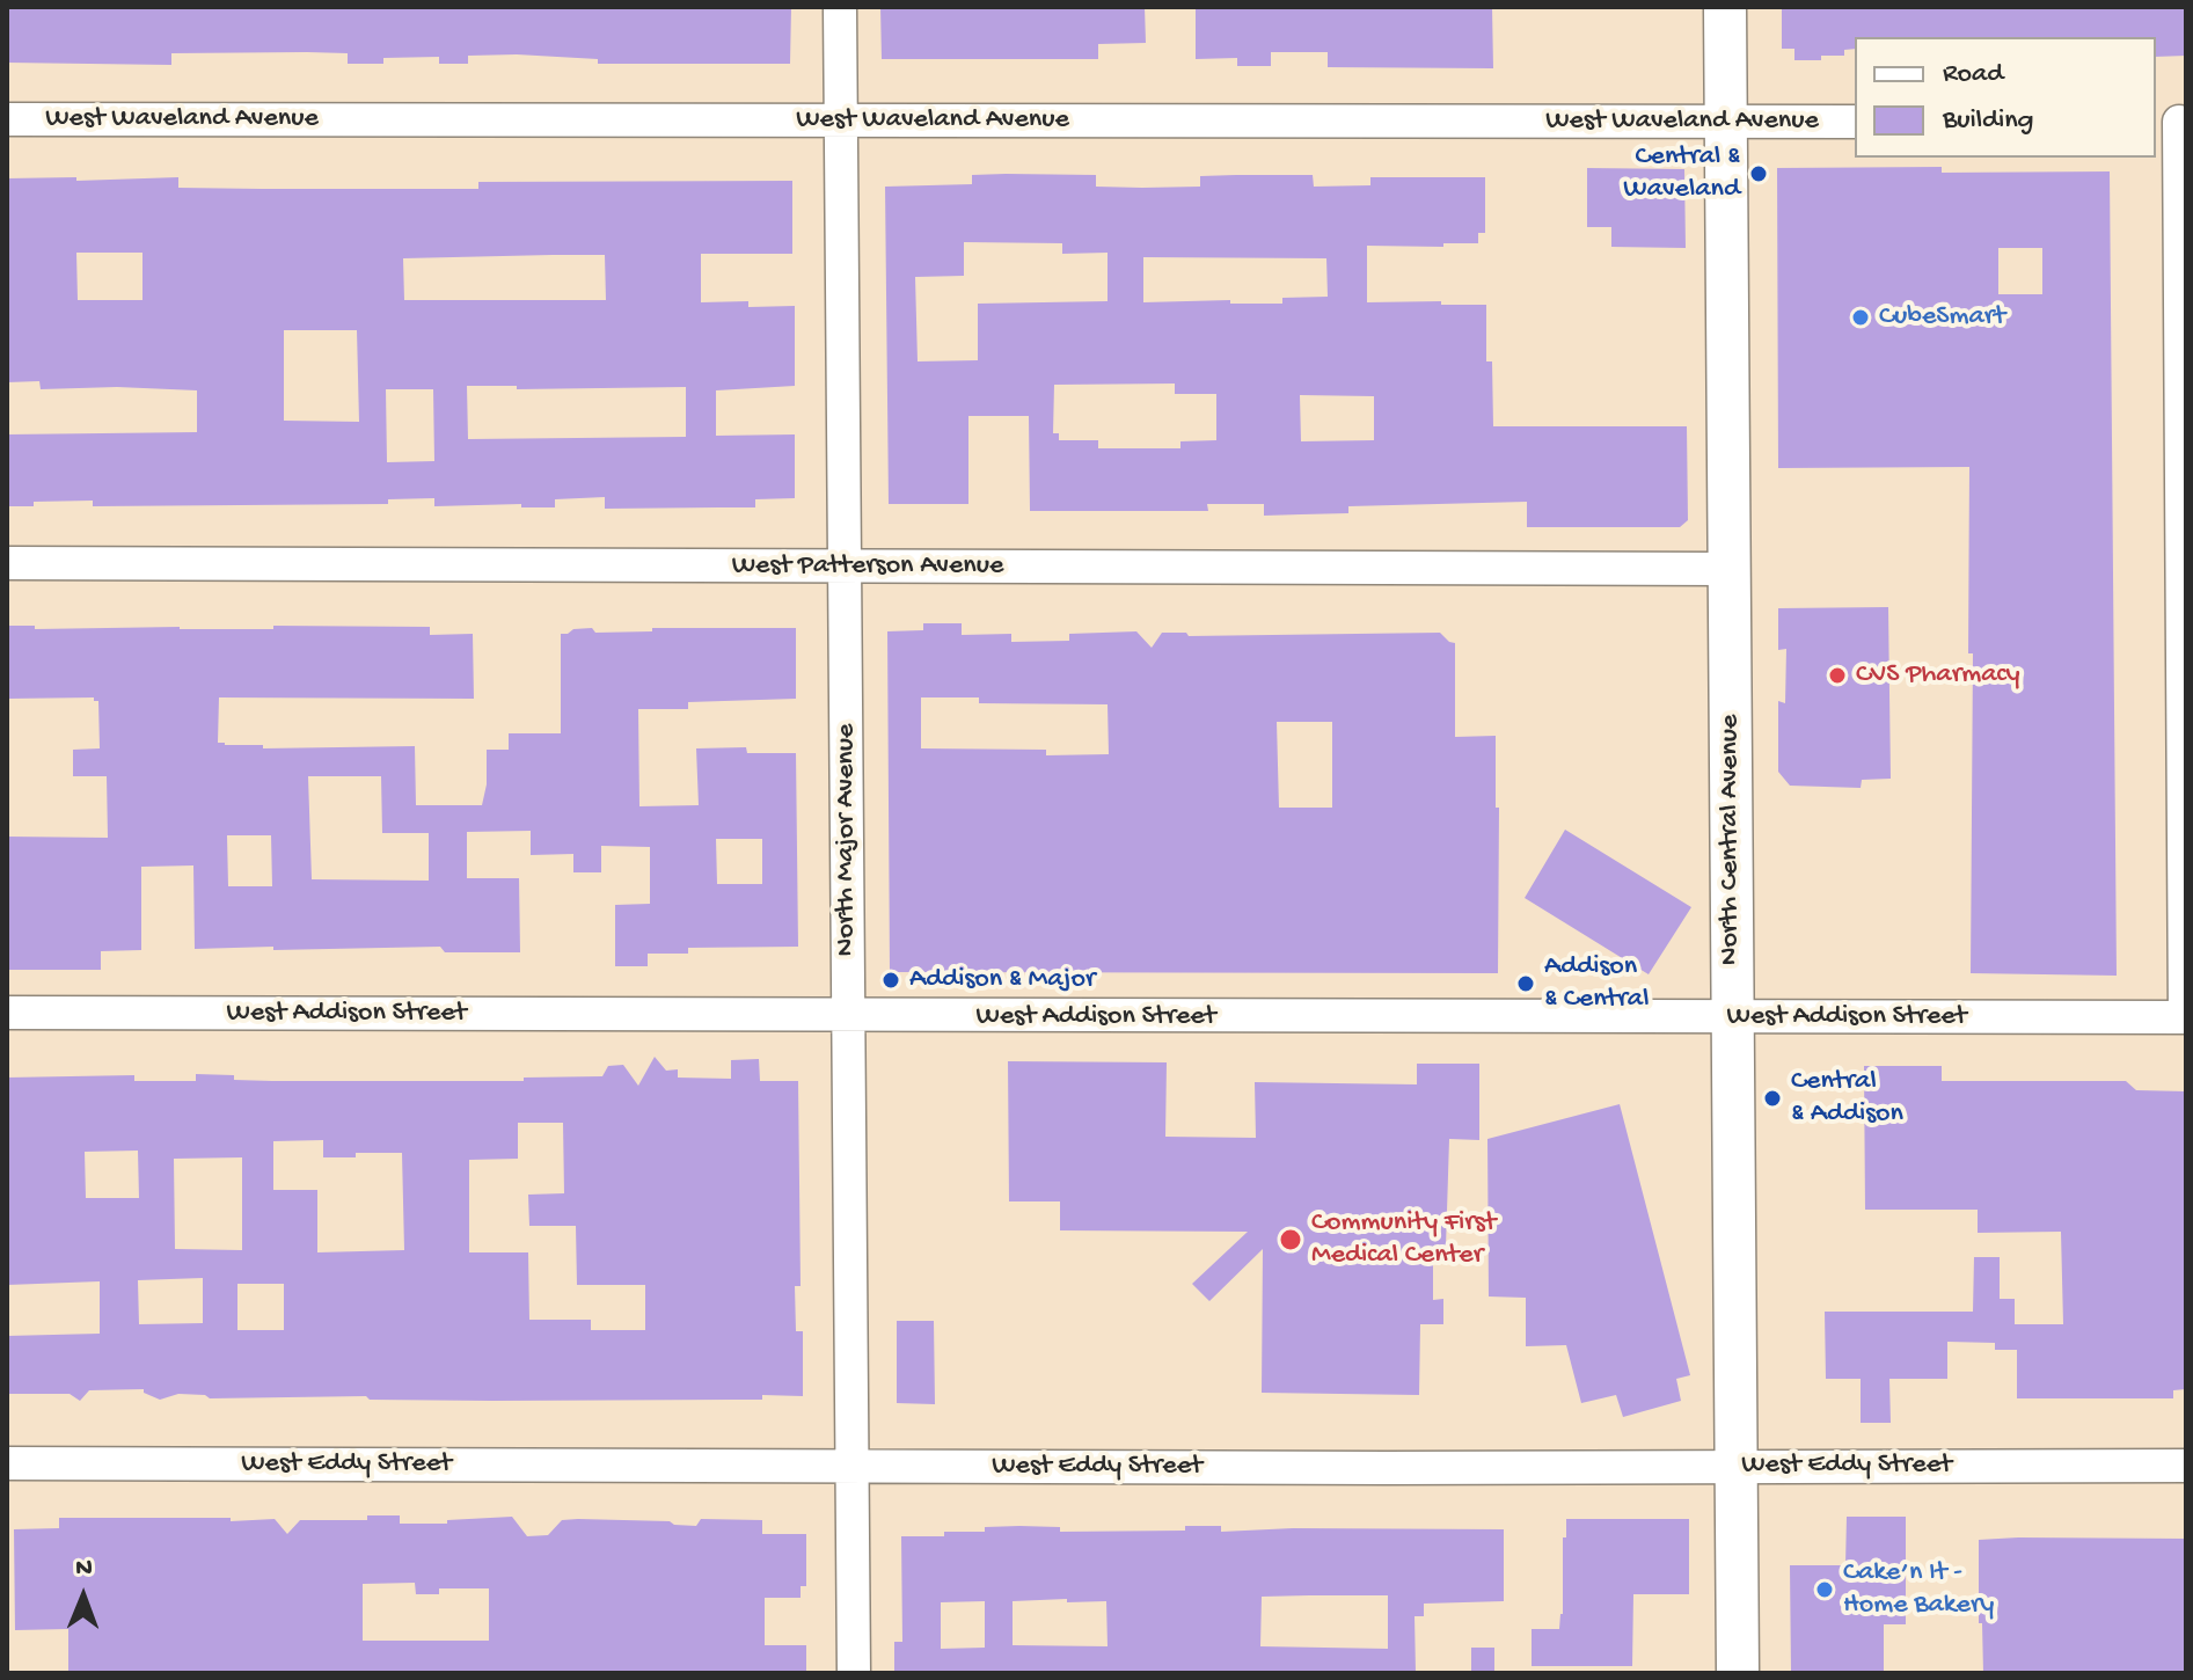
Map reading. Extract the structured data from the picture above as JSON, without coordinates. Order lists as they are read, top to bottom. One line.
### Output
{"streets":{"main road":["North Central Avenue"],"street":["West Waveland Avenue","West Patterson Avenue","North Major Avenue","West Addison Street","West Eddy Street"]},"crossings":[["West Waveland Avenue","North Major Avenue"],["West Waveland Avenue","North Central Avenue"],["West Patterson Avenue","North Major Avenue"],["West Patterson Avenue","North Central Avenue"],["North Major Avenue","West Addison Street"],["North Major Avenue","West Eddy Street"],["North Central Avenue","West Addison Street"],["North Central Avenue","West Eddy Street"]],"places":["Central & Waveland","CubeSmart","CVS Pharmacy","Addison & Major","Addison & Central","Central & Addison","Community First Medical Center","Cake’n It - Home Bakery"],"legend":["Road","Building"],"north":"top"}
